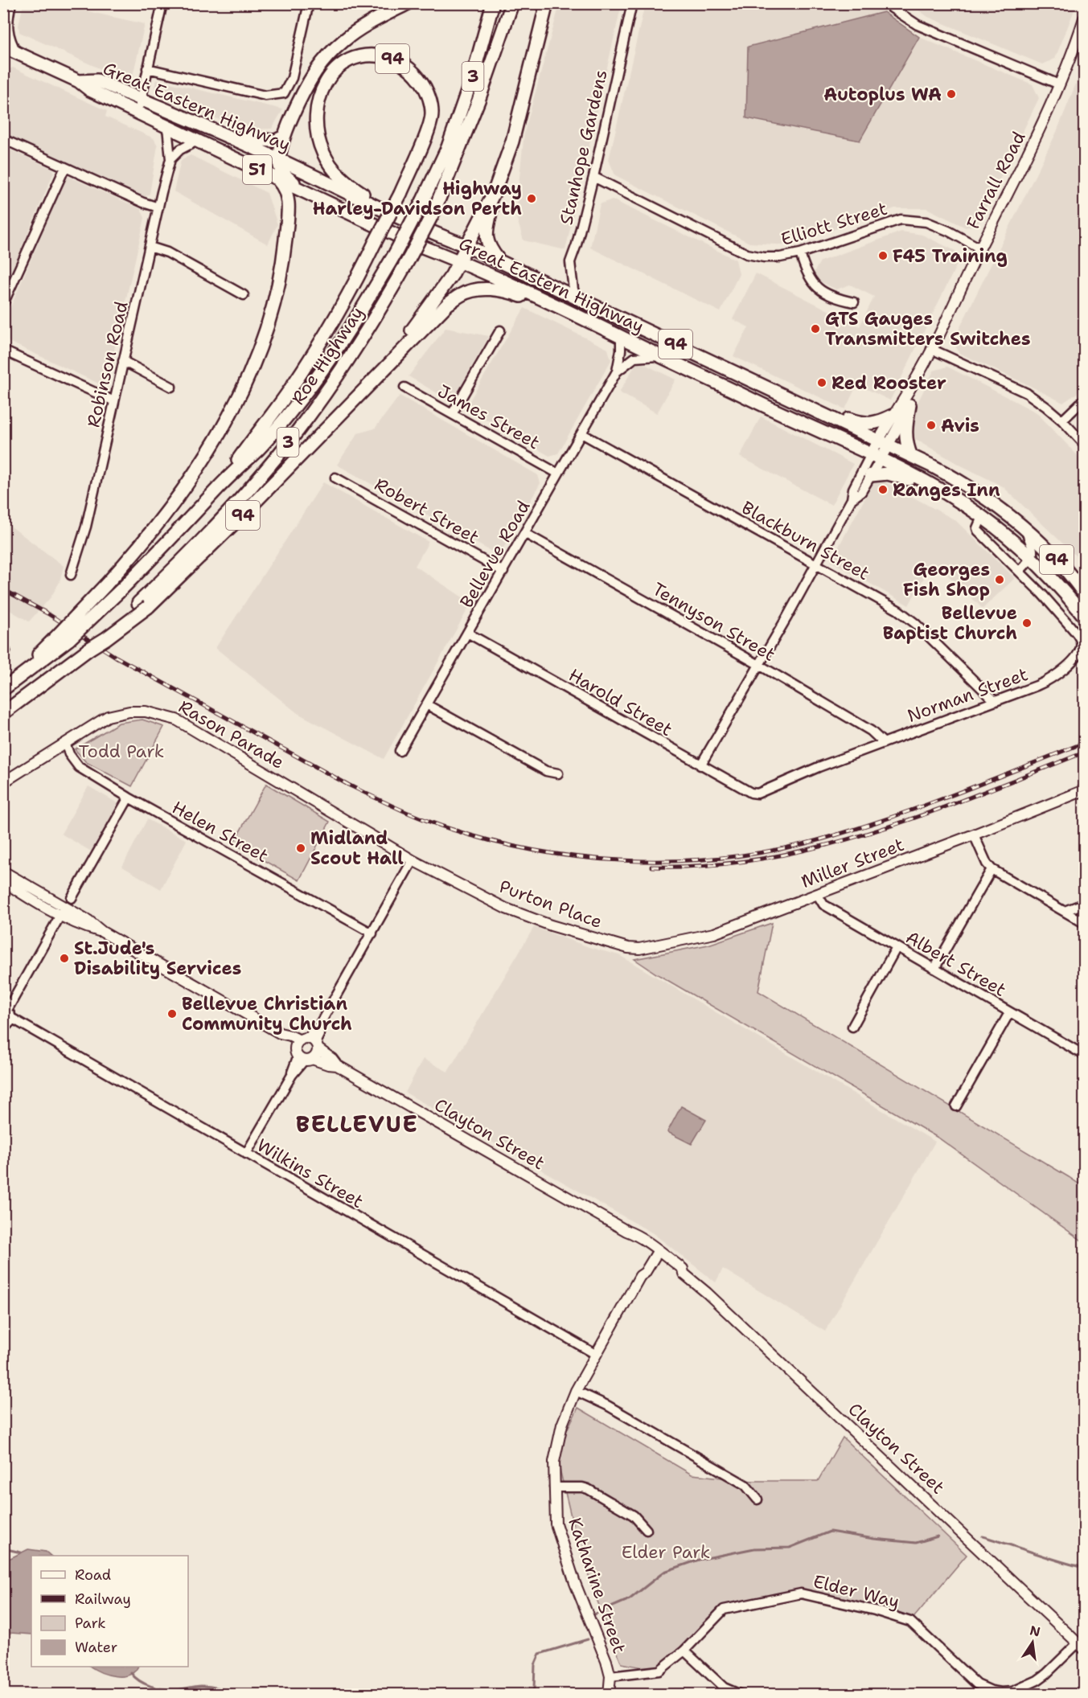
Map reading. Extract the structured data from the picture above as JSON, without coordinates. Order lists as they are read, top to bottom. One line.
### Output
{"streets":{"highway":["94","3","Great Eastern Highway","51","Roe Highway"],"main road":["Farrall Road","Rason Parade","Miller Street","Purton Place","Clayton Street","Katharine Street"],"street":["Stanhope Gardens","Elliott Street","Robinson Road","James Street","Robert Street","Blackburn Street","Bellevue Road","Tennyson Street","Norman Street","Harold Street","Helen Street","Albert Street","Wilkins Street","Elder Way"]},"crossings":[["94","Great Eastern Highway"],["94","Roe Highway"],["Great Eastern Highway","Stanhope Gardens"],["Great Eastern Highway","Farrall Road"],["Great Eastern Highway","Robinson Road"],["Great Eastern Highway","Bellevue Road"],["Great Eastern Highway","Norman Street"],["Stanhope Gardens","Elliott Street"],["Farrall Road","Elliott Street"],["James Street","Bellevue Road"],["Robert Street","Bellevue Road"],["Blackburn Street","Bellevue Road"],["Blackburn Street","Norman Street"],["Bellevue Road","Tennyson Street"],["Bellevue Road","Harold Street"],["Tennyson Street","Norman Street"],["Norman Street","Harold Street"],["Rason Parade","Helen Street"],["Rason Parade","Purton Place"],["Miller Street","Purton Place"],["Miller Street","Albert Street"],["Clayton Street","Katharine Street"],["Clayton Street","Elder Way"],["Wilkins Street","Katharine Street"],["Katharine Street","Elder Way"]],"districts":["BELLEVUE"],"parks":["Todd Park","Elder Park"],"places":["Autoplus WA","Highway Harley-Davidson Perth","F45 Training","GTS Gauges Transmitters Switches","Red Rooster","Avis","Ranges Inn","Georges Fish Shop","Bellevue Baptist Church","Midland Scout Hall","St.Jude's Disability Services","Bellevue Christian Community Church"],"legend":["Road","Railway","Park","Water"],"north":"top"}
